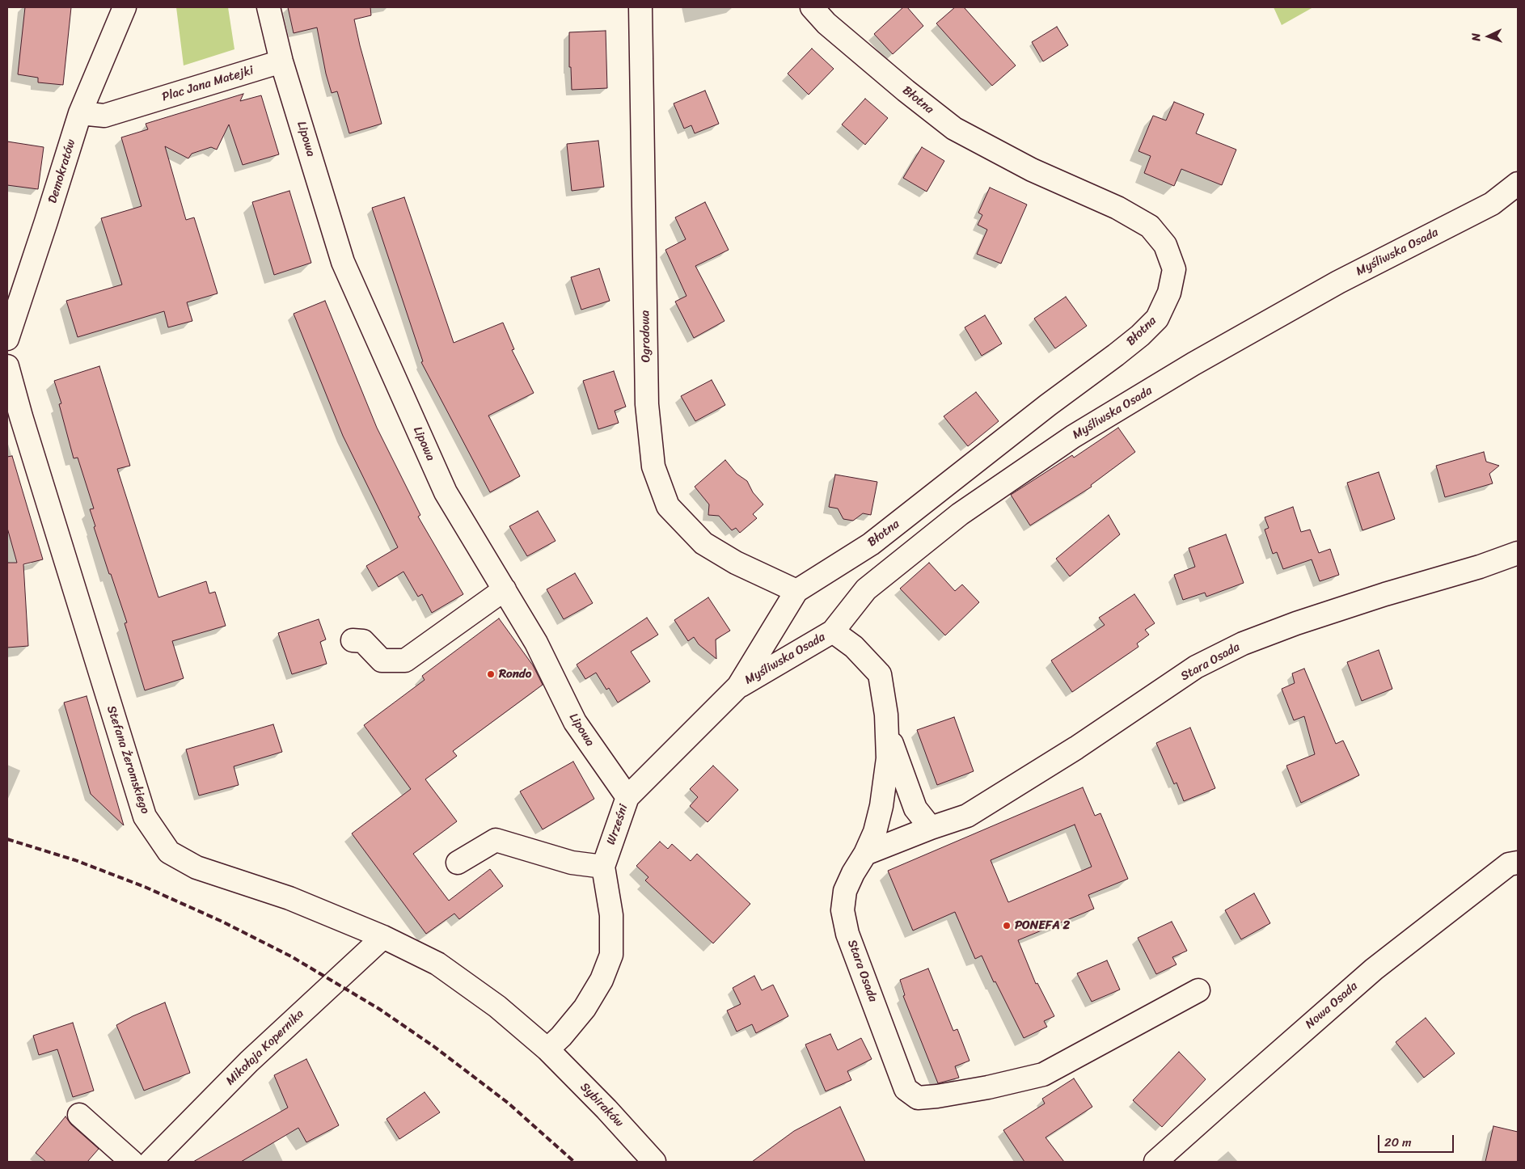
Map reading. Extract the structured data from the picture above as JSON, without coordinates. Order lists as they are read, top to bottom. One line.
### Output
{"streets":{"street":["Plac Jana Matejki","Błotna","Lipowa","Demokratów","Myśliwska Osada","Ogrodowa","Stara Osada","Stefana Żeromskiego","Wrześni","Nowa Osada","Mikołaja Kopernika","Sybiraków"]},"crossings":[["Plac Jana Matejki","Lipowa"],["Plac Jana Matejki","Demokratów"],["Błotna","Ogrodowa"],["Błotna","Wrześni"],["Lipowa","Wrześni"],["Myśliwska Osada","Stara Osada"],["Myśliwska Osada","Wrześni"],["Ogrodowa","Wrześni"],["Stefana Żeromskiego","Wrześni"],["Stefana Żeromskiego","Mikołaja Kopernika"],["Stefana Żeromskiego","Sybiraków"],["Wrześni","Sybiraków"]],"places":["Rondo","PONEFA 2"],"scale_bar":"20 m","north":"left"}
